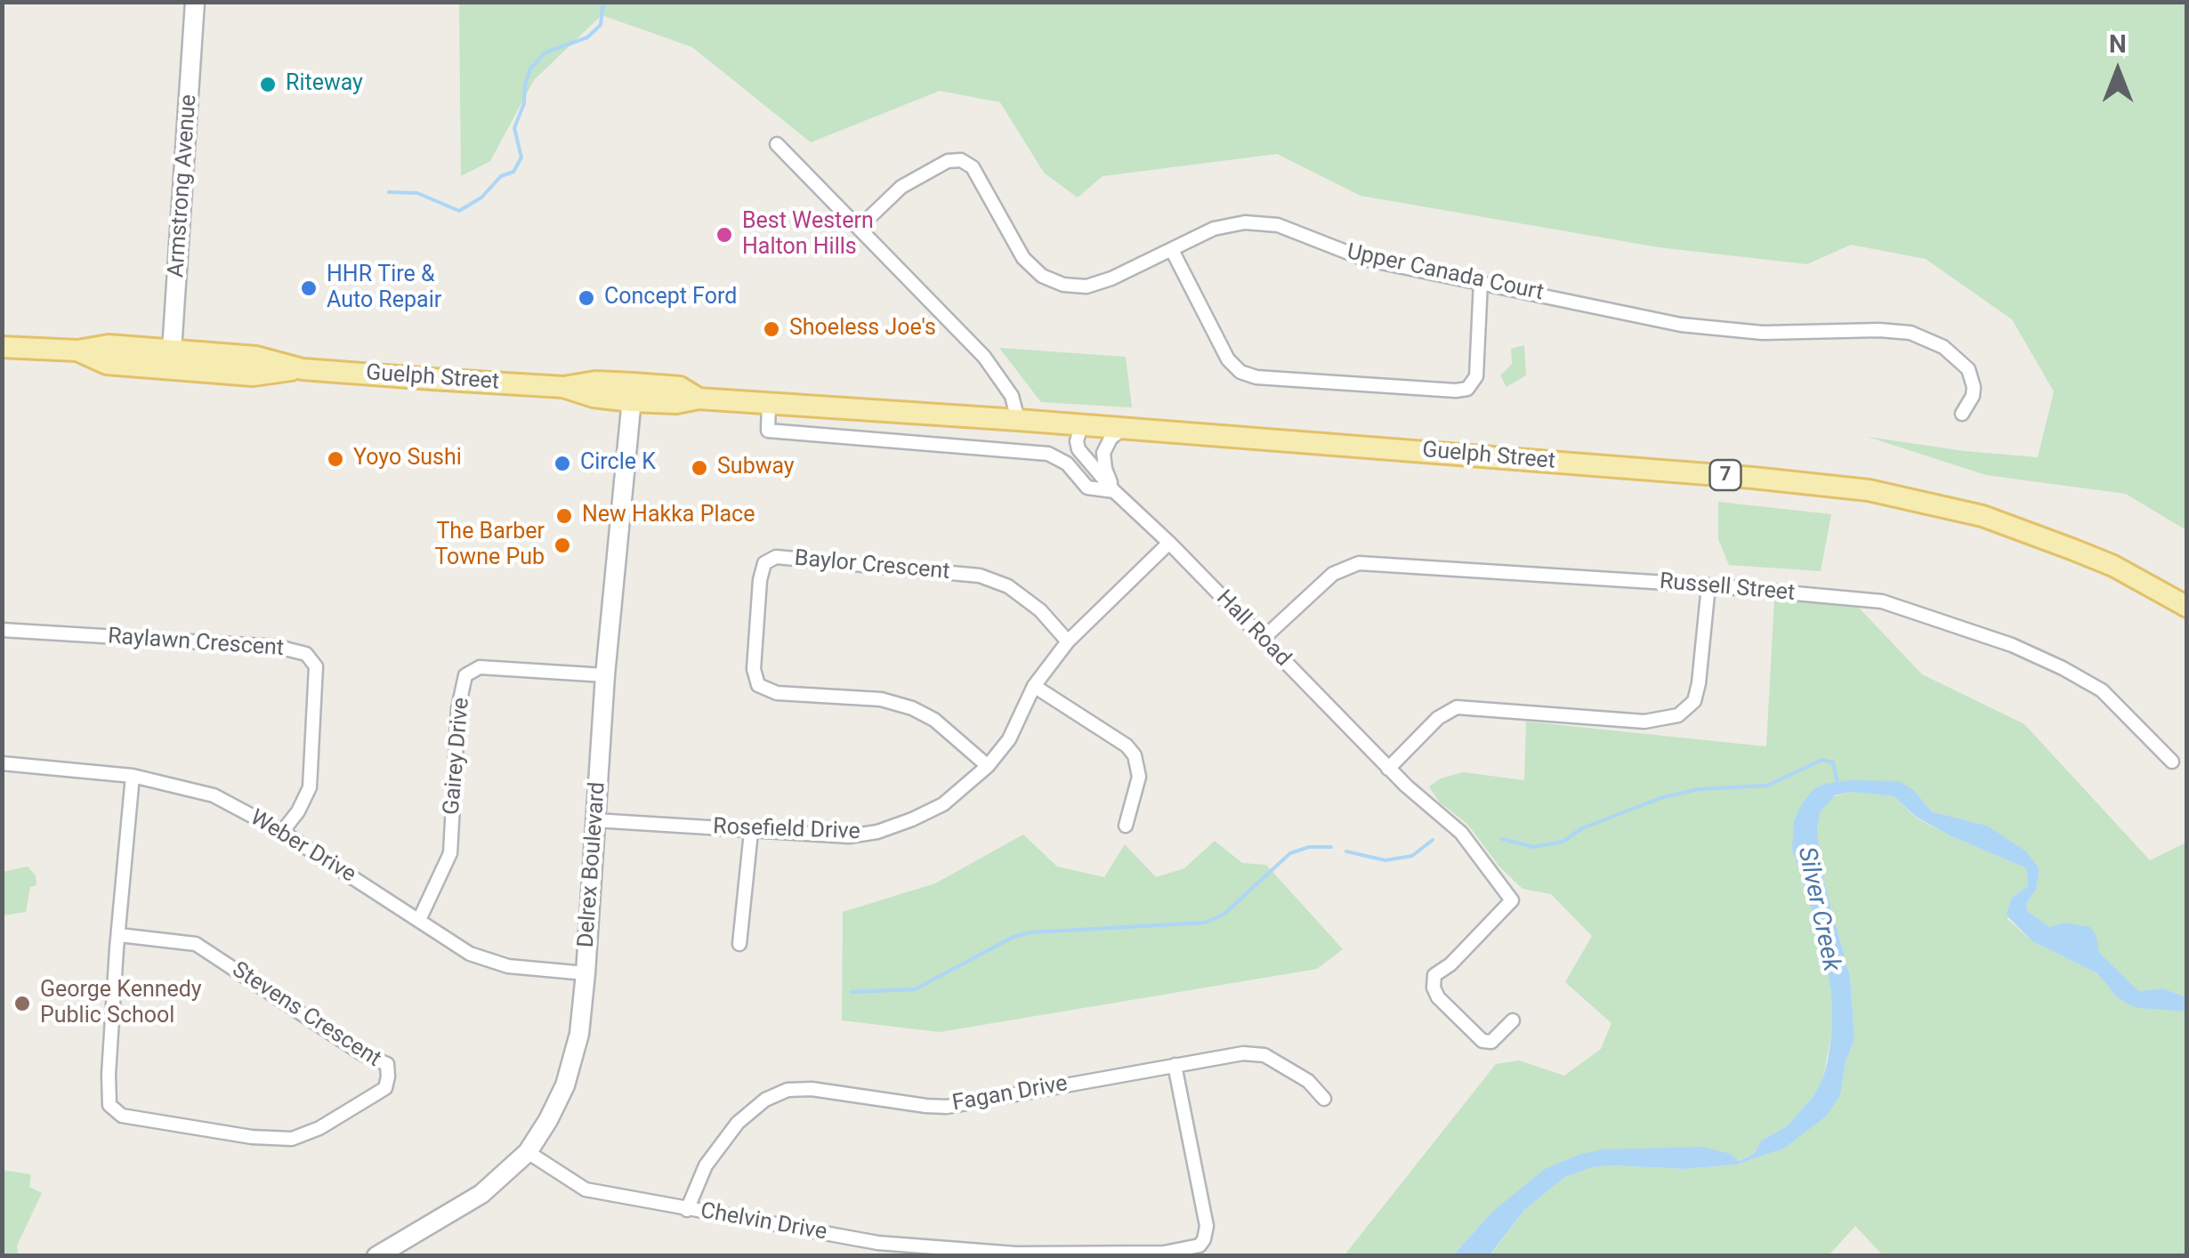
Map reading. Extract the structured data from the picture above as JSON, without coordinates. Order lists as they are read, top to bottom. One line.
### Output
{"streets":{"main road":["Guelph Street","7"],"street":["Armstrong Avenue","Upper Canada Court","Baylor Crescent","Russell Street","Hall Road","Raylawn Crescent","Gairey Drive","Rosefield Drive","Weber Drive","Delrex Boulevard","Stevens Crescent","Fagan Drive","Chelvin Drive"]},"crossings":[["Armstrong Avenue","Guelph Street"],["Guelph Street","Hall Road"],["Guelph Street","Delrex Boulevard"],["Baylor Crescent","Rosefield Drive"],["Russell Street","Hall Road"],["Hall Road","Rosefield Drive"],["Raylawn Crescent","Weber Drive"],["Gairey Drive","Weber Drive"],["Gairey Drive","Delrex Boulevard"],["Rosefield Drive","Delrex Boulevard"],["Weber Drive","Delrex Boulevard"],["Weber Drive","Stevens Crescent"],["Delrex Boulevard","Chelvin Drive"],["Fagan Drive","Chelvin Drive"]],"water":["Silver Creek"],"places":["Riteway","Best Western Halton Hills","HHR Tire & Auto Repair","Concept Ford","Shoeless Joe's","Yoyo Sushi","Circle K","Subway","New Hakka Place","The Barber Towne Pub","George Kennedy Public School"],"north":"top"}
